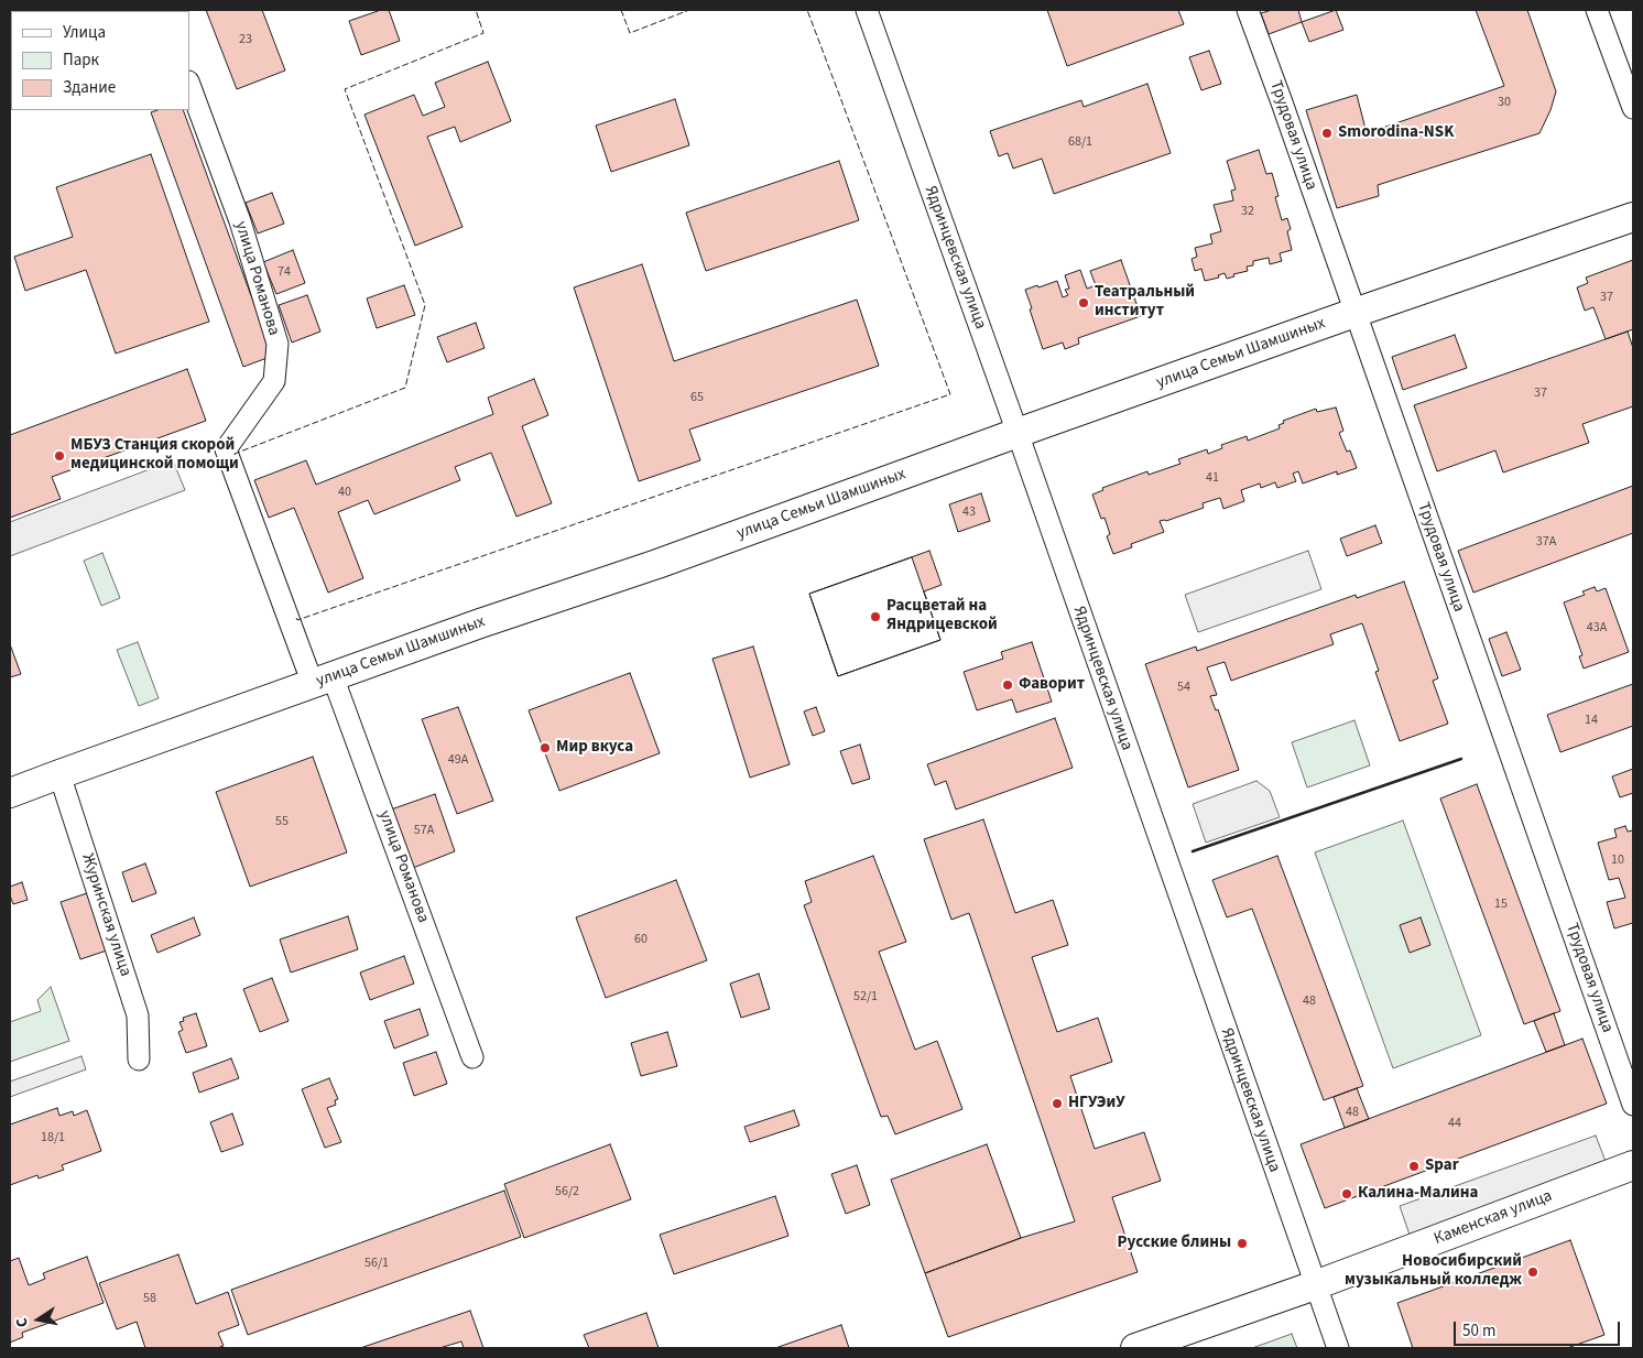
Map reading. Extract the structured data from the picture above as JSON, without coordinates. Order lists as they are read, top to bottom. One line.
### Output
{"streets":{"street":["Трудовая улица","Ядринцевская улица","улица Романова","улица Семьи Шамшиных","Журинская улица","Каменская улица"]},"crossings":[["Трудовая улица","улица Семьи Шамшиных"],["Ядринцевская улица","улица Семьи Шамшиных"],["Ядринцевская улица","Каменская улица"],["улица Романова","улица Семьи Шамшиных"],["улица Семьи Шамшиных","Журинская улица"]],"places":["Smorodina-NSK","Театральный институт","МБУЗ Станция скорой медицинской помощи","Расцветай на Яндрицевской","Фаворит","Мир вкуса","НГУЭиУ","Spar","Калина-Малина","Русские блины","Новосибирский музыкальный колледж"],"house_numbers":["23","30","68/1","32","74","37","37","65","41","40","43","37А","43А","54","14","49А","55","57А","10","15","60","52/1","48","48","44","18/1","56/2","56/1","58"],"legend":["Улица","Парк","Здание"],"scale_bar":"50 m","north":"left"}
